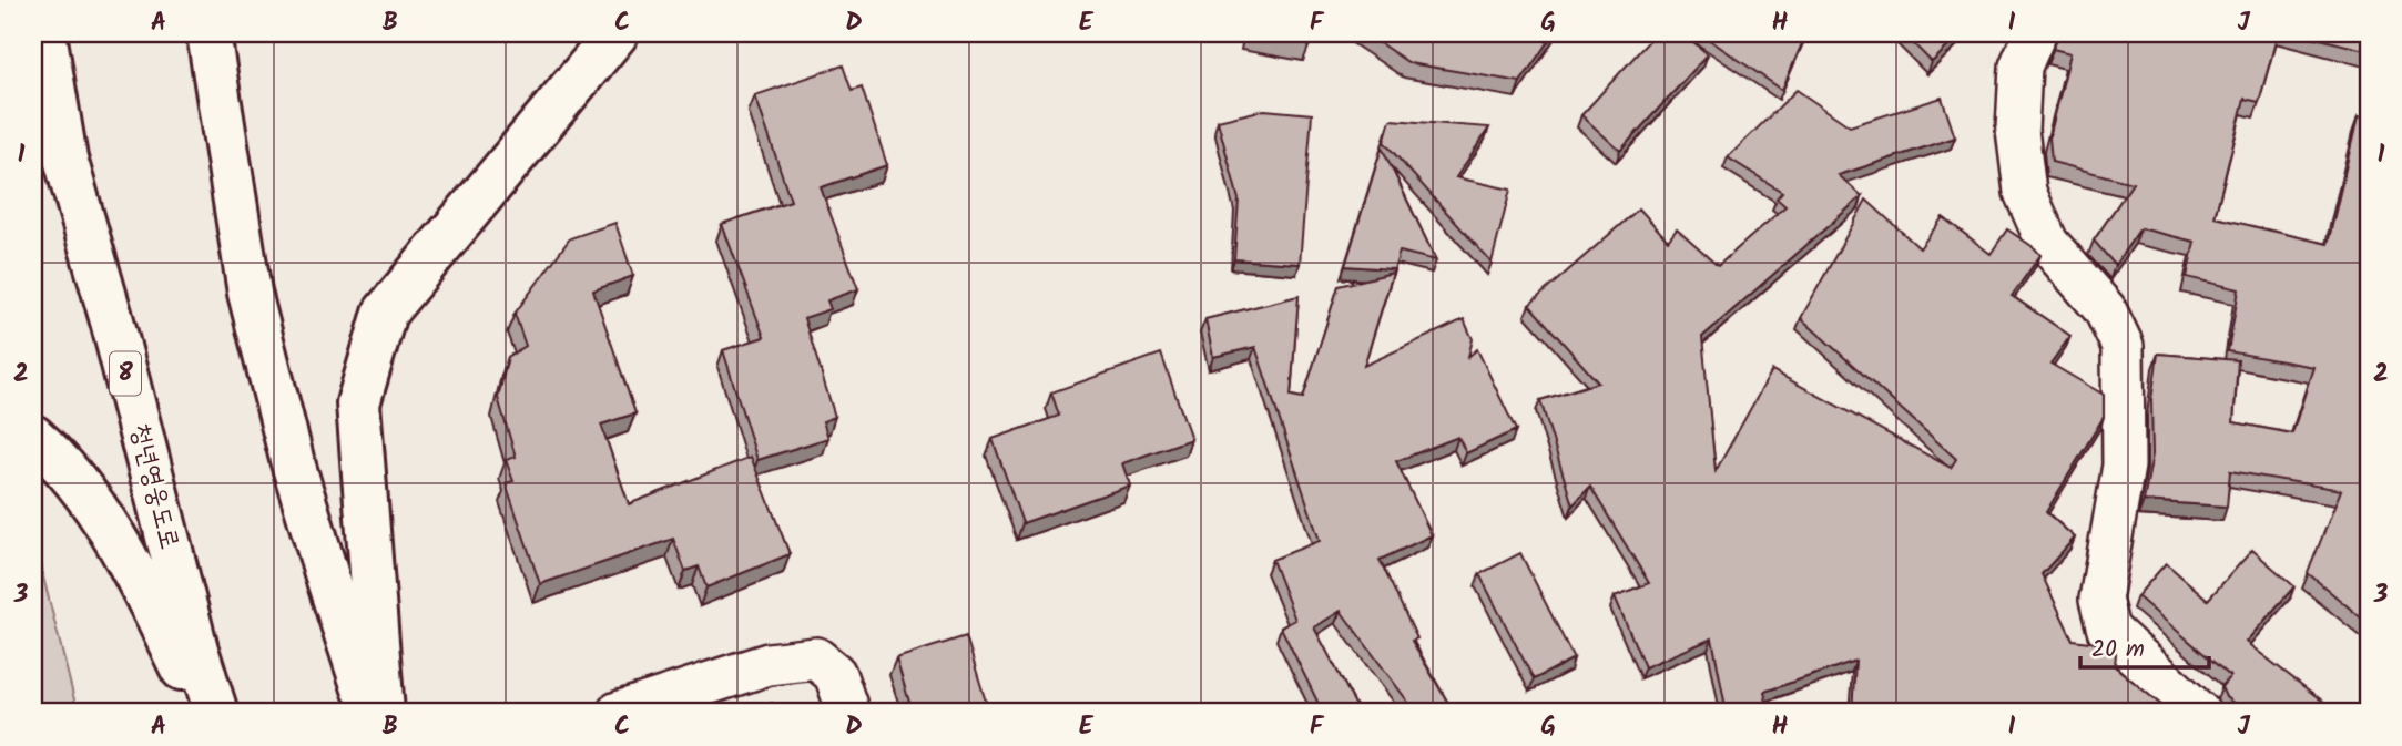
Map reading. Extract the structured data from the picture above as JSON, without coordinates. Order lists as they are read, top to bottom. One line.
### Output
{"streets":{"highway":["8","청년영웅도로"]},"scale_bar":"20 m","grid":{"columns":["A","B","C","D","E","F","G","H","I","J"],"rows":["1","2","3"]}}
